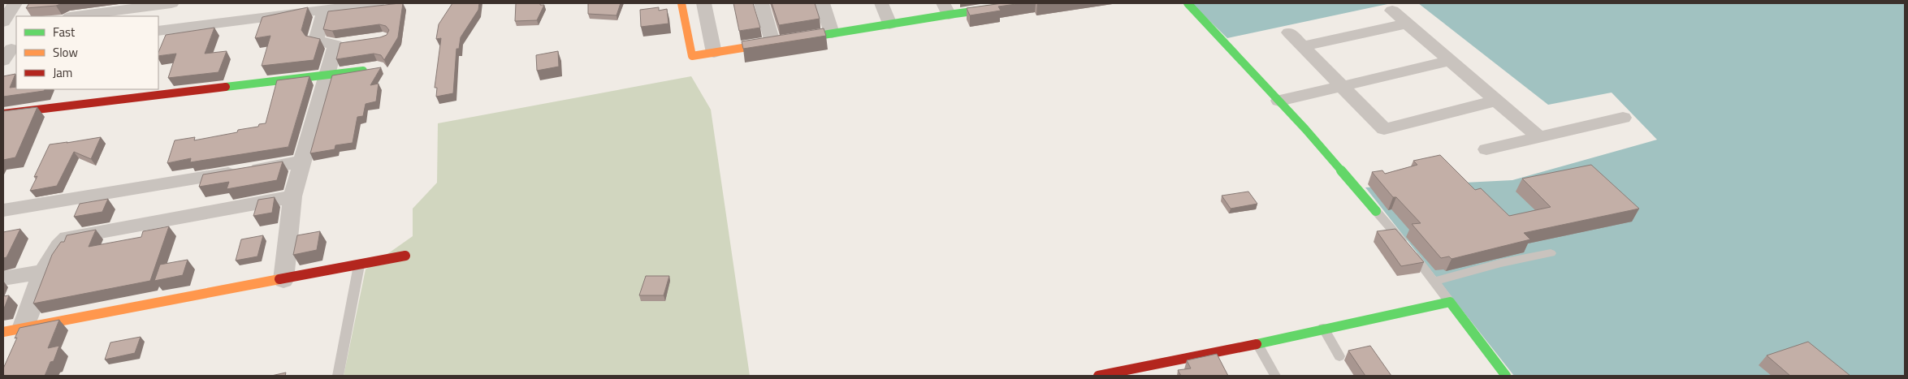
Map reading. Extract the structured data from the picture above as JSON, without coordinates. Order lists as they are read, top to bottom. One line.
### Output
{"legend":["Fast","Slow","Jam"]}
